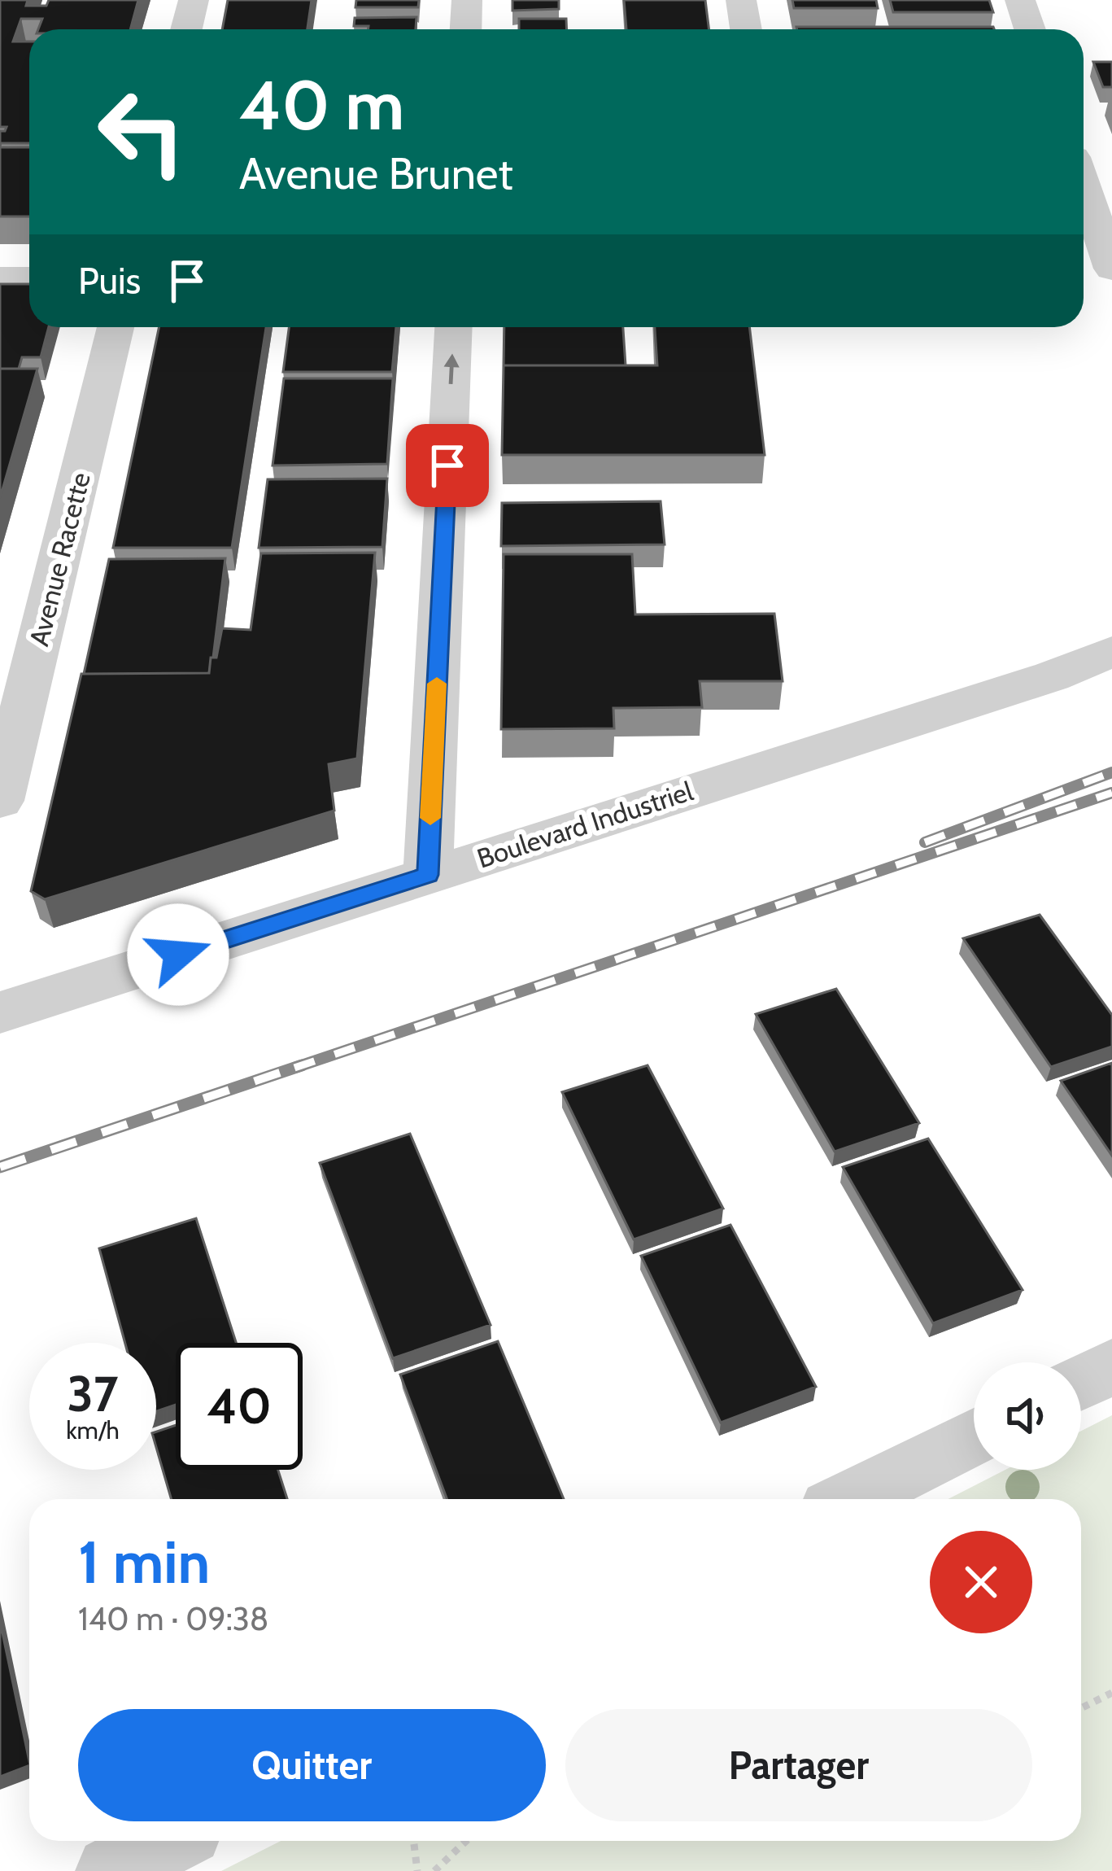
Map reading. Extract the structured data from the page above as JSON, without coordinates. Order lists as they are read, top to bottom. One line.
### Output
{"streets":{"street":["Avenue Racette","Boulevard Industriel"]},"page":{"turn":["40 m","Avenue Brunet"],"then":"Puis","speed":"37 km/h","limit":"40","heading":["1 min","140 m · 09:38"],"buttons":["Quitter","Partager"]}}
